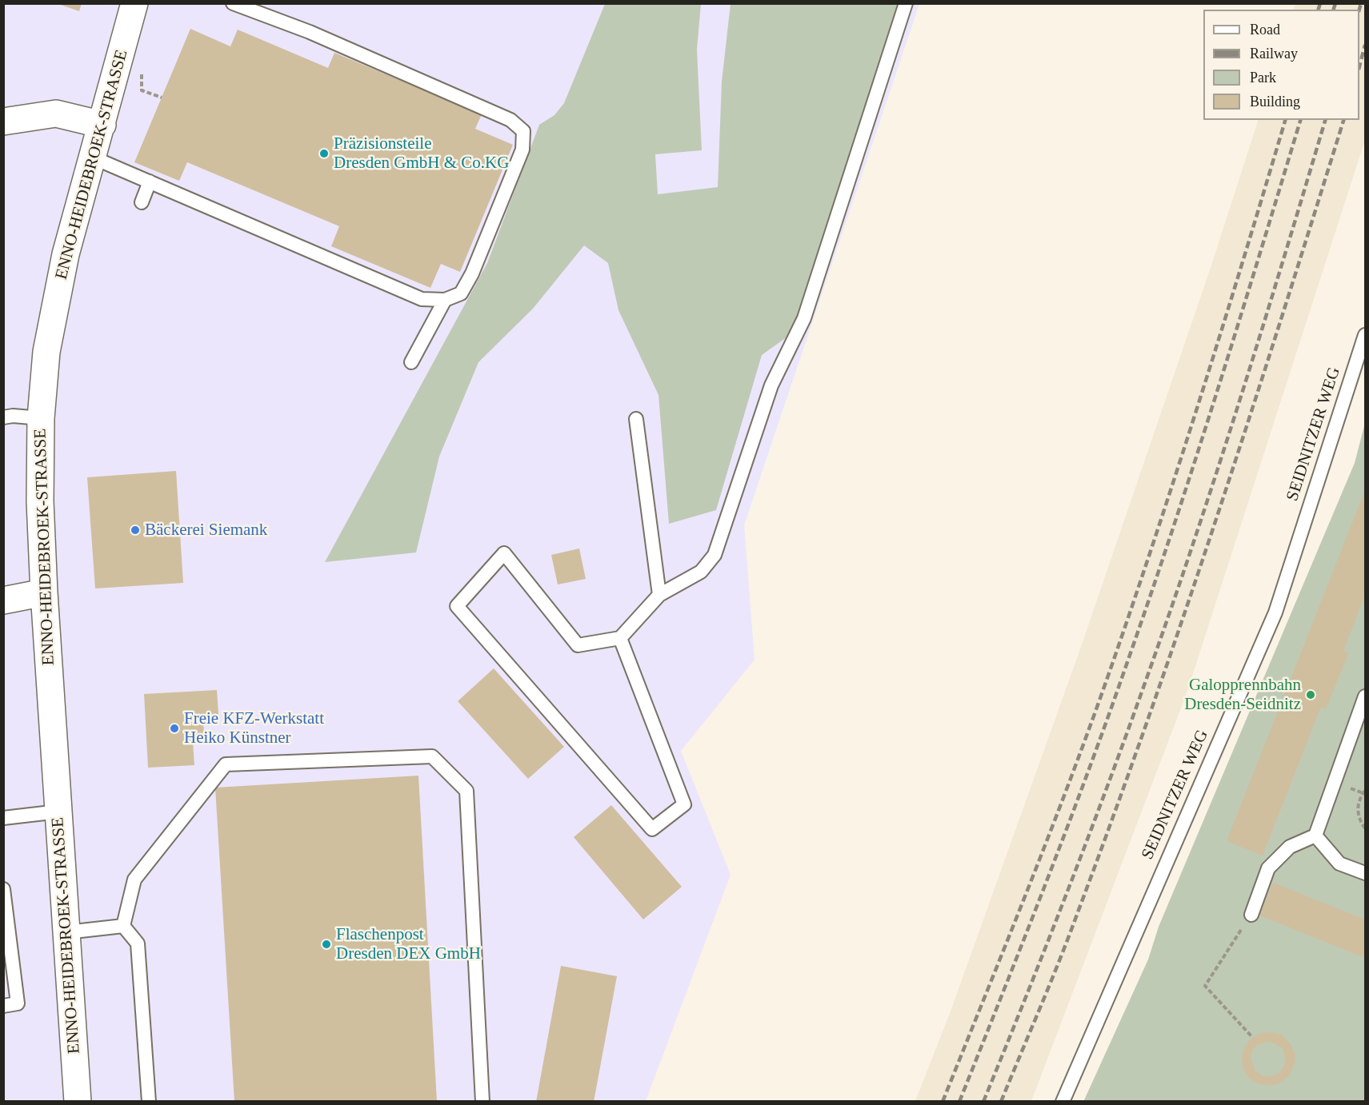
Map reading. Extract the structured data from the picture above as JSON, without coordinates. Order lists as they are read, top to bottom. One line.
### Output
{"streets":{"street":["ENNO-HEIDEBROEK-STRASSE"],"lane":["SEIDNITZER WEG"]},"places":["Präzisionsteile Dresden GmbH & Co.KG","Bäckerei Siemank","Galopprennbahn Dresden-Seidnitz","Freie KFZ-Werkstatt Heiko Künstner","Flaschenpost Dresden DEX GmbH"],"legend":["Road","Railway","Park","Building"]}
